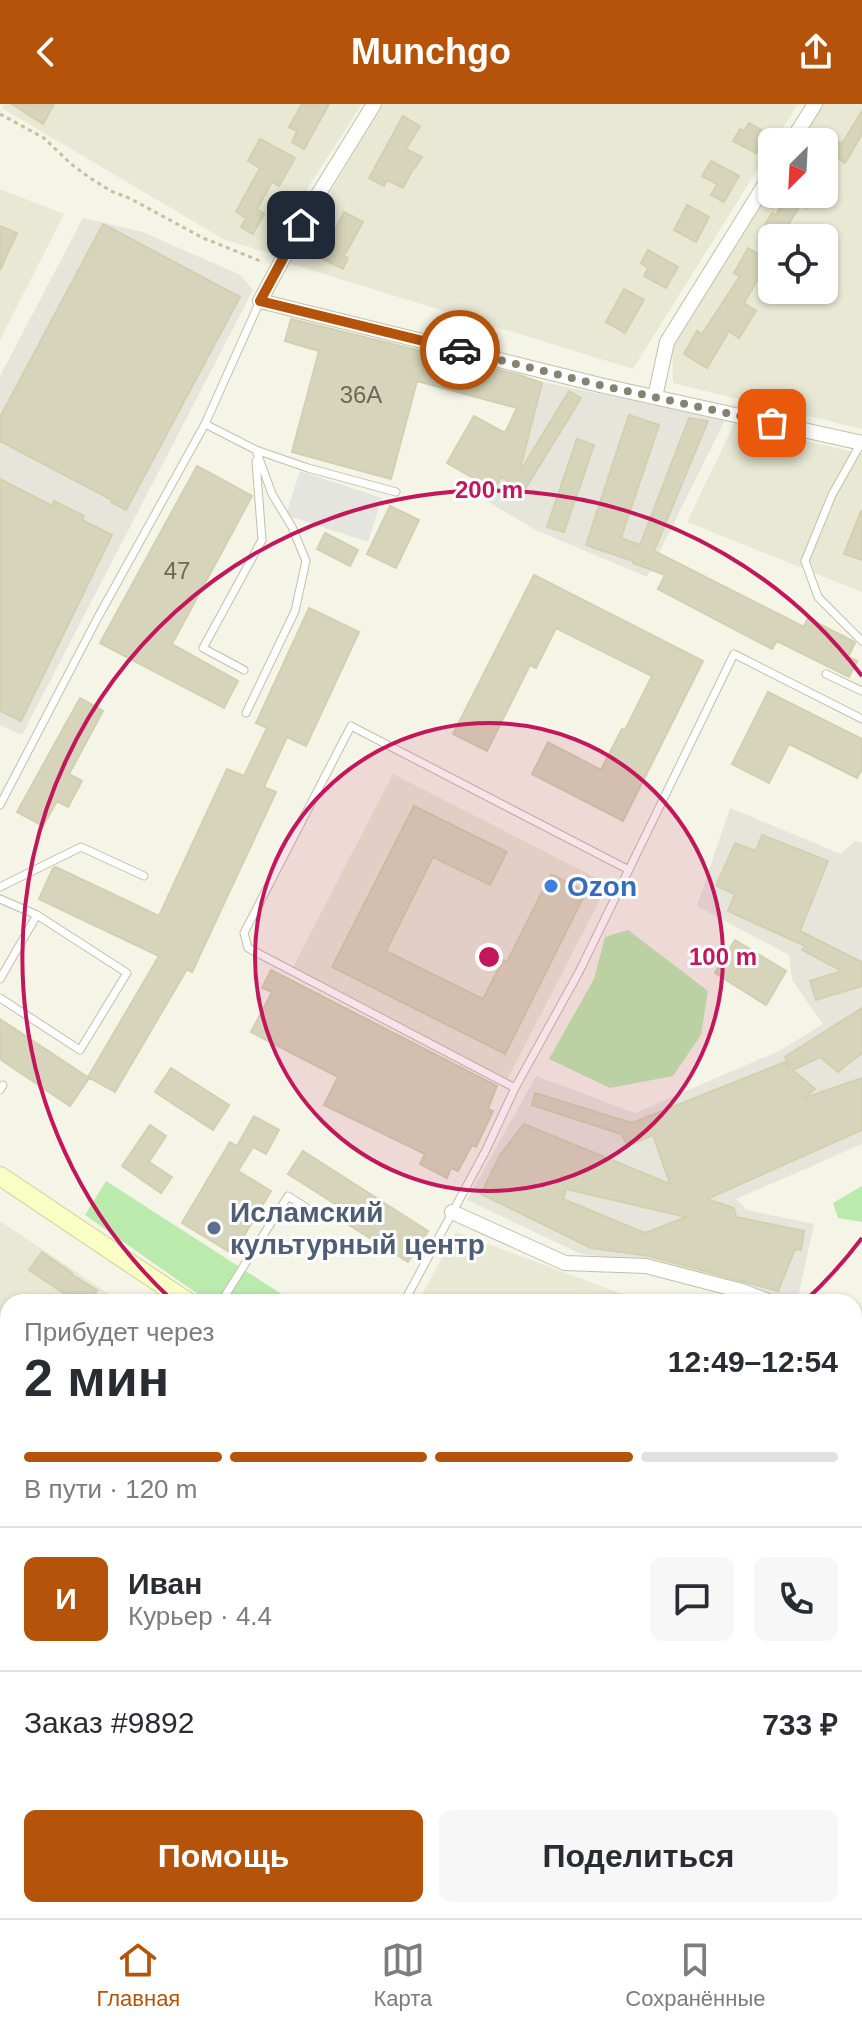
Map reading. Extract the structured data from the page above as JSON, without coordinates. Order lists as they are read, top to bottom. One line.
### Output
{"places":["Ozon","Исламский культурный центр"],"house_numbers":["36А","47"],"north":"bottom left","page":{"header":"Munchgo","heading":["2 мин","Прибудет через","12:49–12:54"],"panel":["Иван","Курьер · 4.4","Заказ #9892","733 ₽"],"bar":"В пути · 120 m","round":"И","buttons":["Помощь","Поделиться"],"tabs":["Главная","Карта","Сохранённые"]},"rings":["200 m","100 m"]}
